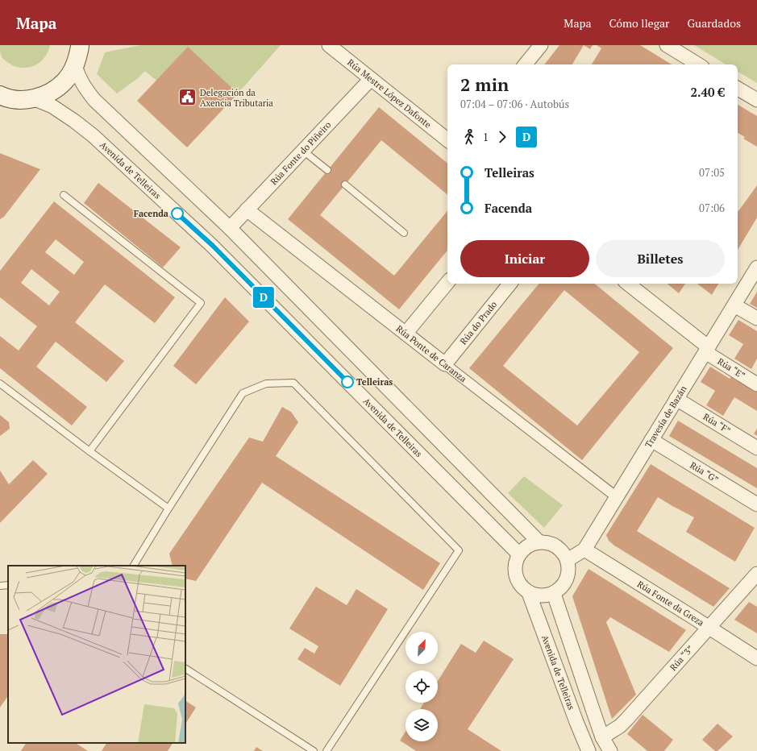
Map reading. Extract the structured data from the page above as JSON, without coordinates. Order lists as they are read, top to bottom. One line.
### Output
{"streets":{"street":["Rúa Mestre López Dafonte","Rúa Fonte do Piñeiro","Avenida de Telleiras","Rúa do Prado","Rúa Ponte de Caranza","Rúa “E”","Travesía de Bazán","Rúa “F”","Rúa “G”","Rúa Fonte da Greza","Rúa “3”"]},"crossings":[["Rúa Mestre López Dafonte","Rúa Fonte do Piñeiro"],["Rúa Fonte do Piñeiro","Rúa Ponte de Caranza"],["Avenida de Telleiras","Travesía de Bazán"],["Rúa do Prado","Rúa Ponte de Caranza"],["Rúa Ponte de Caranza","Travesía de Bazán"],["Rúa “E”","Travesía de Bazán"],["Travesía de Bazán","Rúa “F”"],["Travesía de Bazán","Rúa “G”"],["Travesía de Bazán","Rúa Fonte da Greza"],["Rúa Fonte da Greza","Rúa “3”"]],"places":{"public building":["Delegación da Axencia Tributaria"],"other":["Facenda","Telleiras"]},"lines":["bus line D"],"north":"top right","page":{"header":"Mapa","nav":["Mapa","Cómo llegar","Guardados"],"on_map":"D","heading":["2 min","07:04 – 07:06 · Autobús","2.40 €"],"legs":["1","D"],"list":[{"name":"Telleiras","value":"07:05"},{"name":"Facenda","value":"07:06"}],"buttons":["Iniciar","Billetes"]}}
